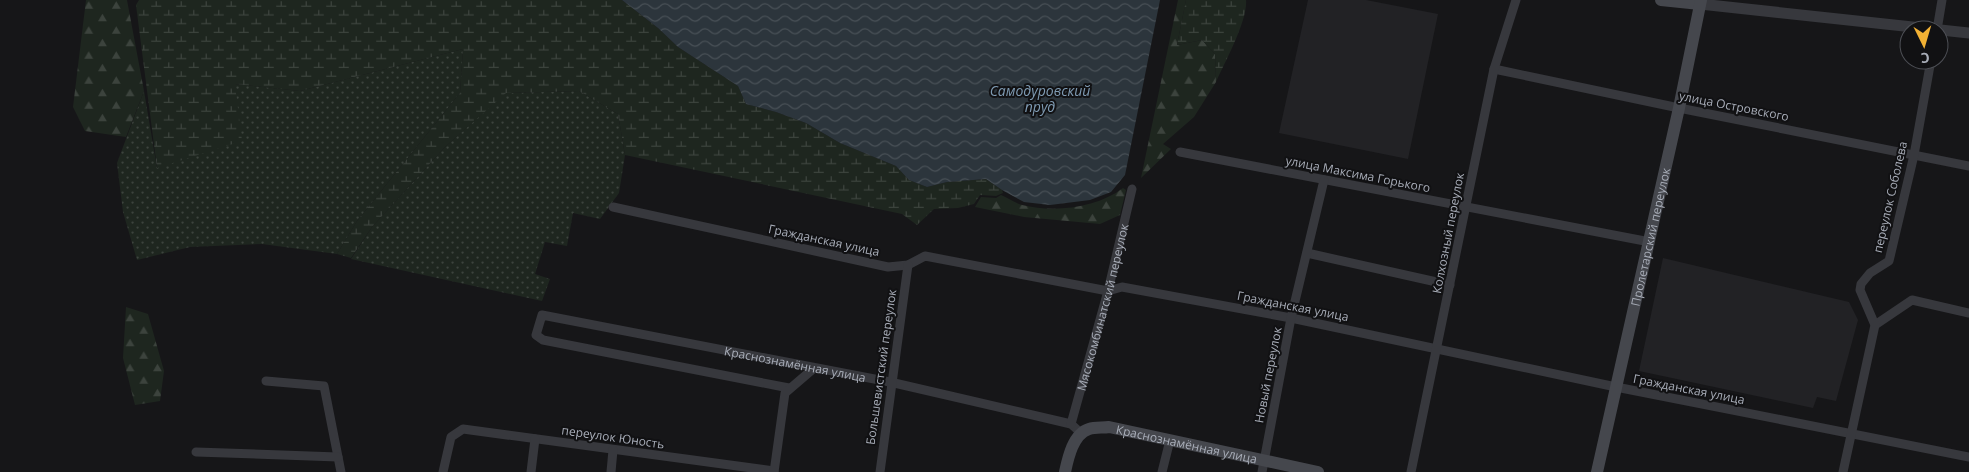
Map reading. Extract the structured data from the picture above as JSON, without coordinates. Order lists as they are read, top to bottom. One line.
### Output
{"streets":{"main road":["Пролетарский переулок","Краснознамённая улица"],"street":["улица Островского","улица Максима Горького","переулок Соболева","Колхозный переулок","Гражданская улица","Мясокомбинатский переулок","Большевистский переулок","Новый переулок","переулок Юность"]},"crossings":[["улица Островского","переулок Соболева"],["улица Островского","Колхозный переулок"],["улица Островского","Пролетарский переулок"],["улица Максима Горького","Колхозный переулок"],["улица Максима Горького","Пролетарский переулок"],["улица Максима Горького","Новый переулок"],["Колхозный переулок","Гражданская улица"],["Пролетарский переулок","Гражданская улица"],["Гражданская улица","Мясокомбинатский переулок"],["Гражданская улица","Большевистский переулок"],["Гражданская улица","Новый переулок"],["Мясокомбинатский переулок","Краснознамённая улица"],["Краснознамённая улица","Большевистский переулок"],["Краснознамённая улица","Новый переулок"]],"water":["Самодуровский пруд"],"north":"bottom"}
